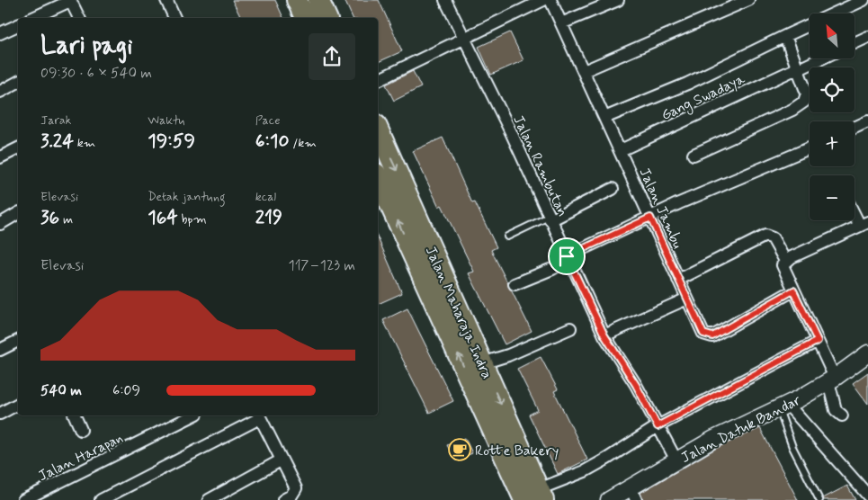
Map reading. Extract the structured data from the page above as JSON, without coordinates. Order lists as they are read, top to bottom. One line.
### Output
{"streets":{"highway":["Jalan Maharaja Indra"],"street":["Gang Swadaya","Jalan Rambutan","Jalan Jambu","Jalan Datuk Bandar","Jalan Harapan"]},"crossings":[["Gang Swadaya","Jalan Jambu"],["Jalan Rambutan","Jalan Datuk Bandar"]],"places":{"cafe":["Rotte Bakery"]},"north":"top left","page":{"map_buttons":["+","−"],"heading":["Lari pagi","09:30 · 6 × 540 m"],"stats":[["Jarak","3.24 km"],["Waktu","19:59"],["Pace","6:10 /km"],["Elevasi","36 m"],["Detak jantung","164 bpm"],["kcal","219"]],"chart":["Elevasi","117–123 m"],"list":[{"name":"540 m","note":"6:09"}]}}
